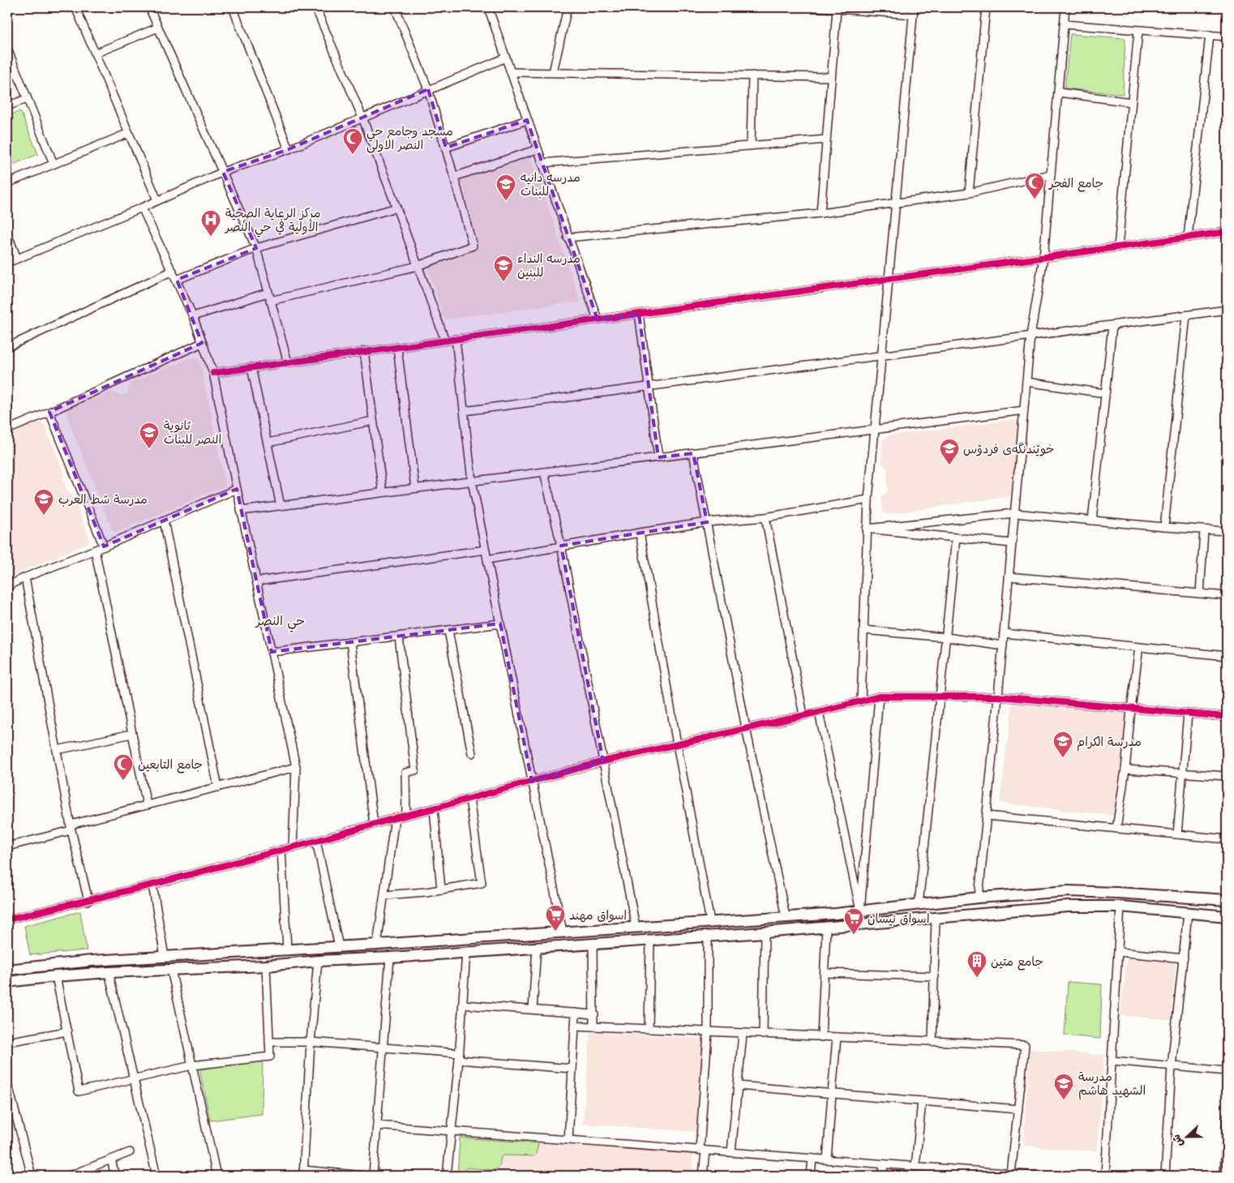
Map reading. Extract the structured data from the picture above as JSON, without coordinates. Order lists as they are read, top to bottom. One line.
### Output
{"districts":["حي النصر"],"places":{"mosque":["مسجد وجامع حي النصر الاولى","جامع الفجر","جامع التابعين"],"school or university":["مدرسه دانيه للبنات","مدرسه النداء للبنين","ثانوية النصر للبنات","خوێندنگەی فردۆس","مدرسة شط العرب","مدرسة الكرام","مدرسة الشهيد هاشم"],"hospital":["مركز الرعاية الصحية الأولية في حي النصر"],"supermarket":["اسواق مهند","اسواق نيسان"],"building":["جامع متين"]},"north":"left"}
